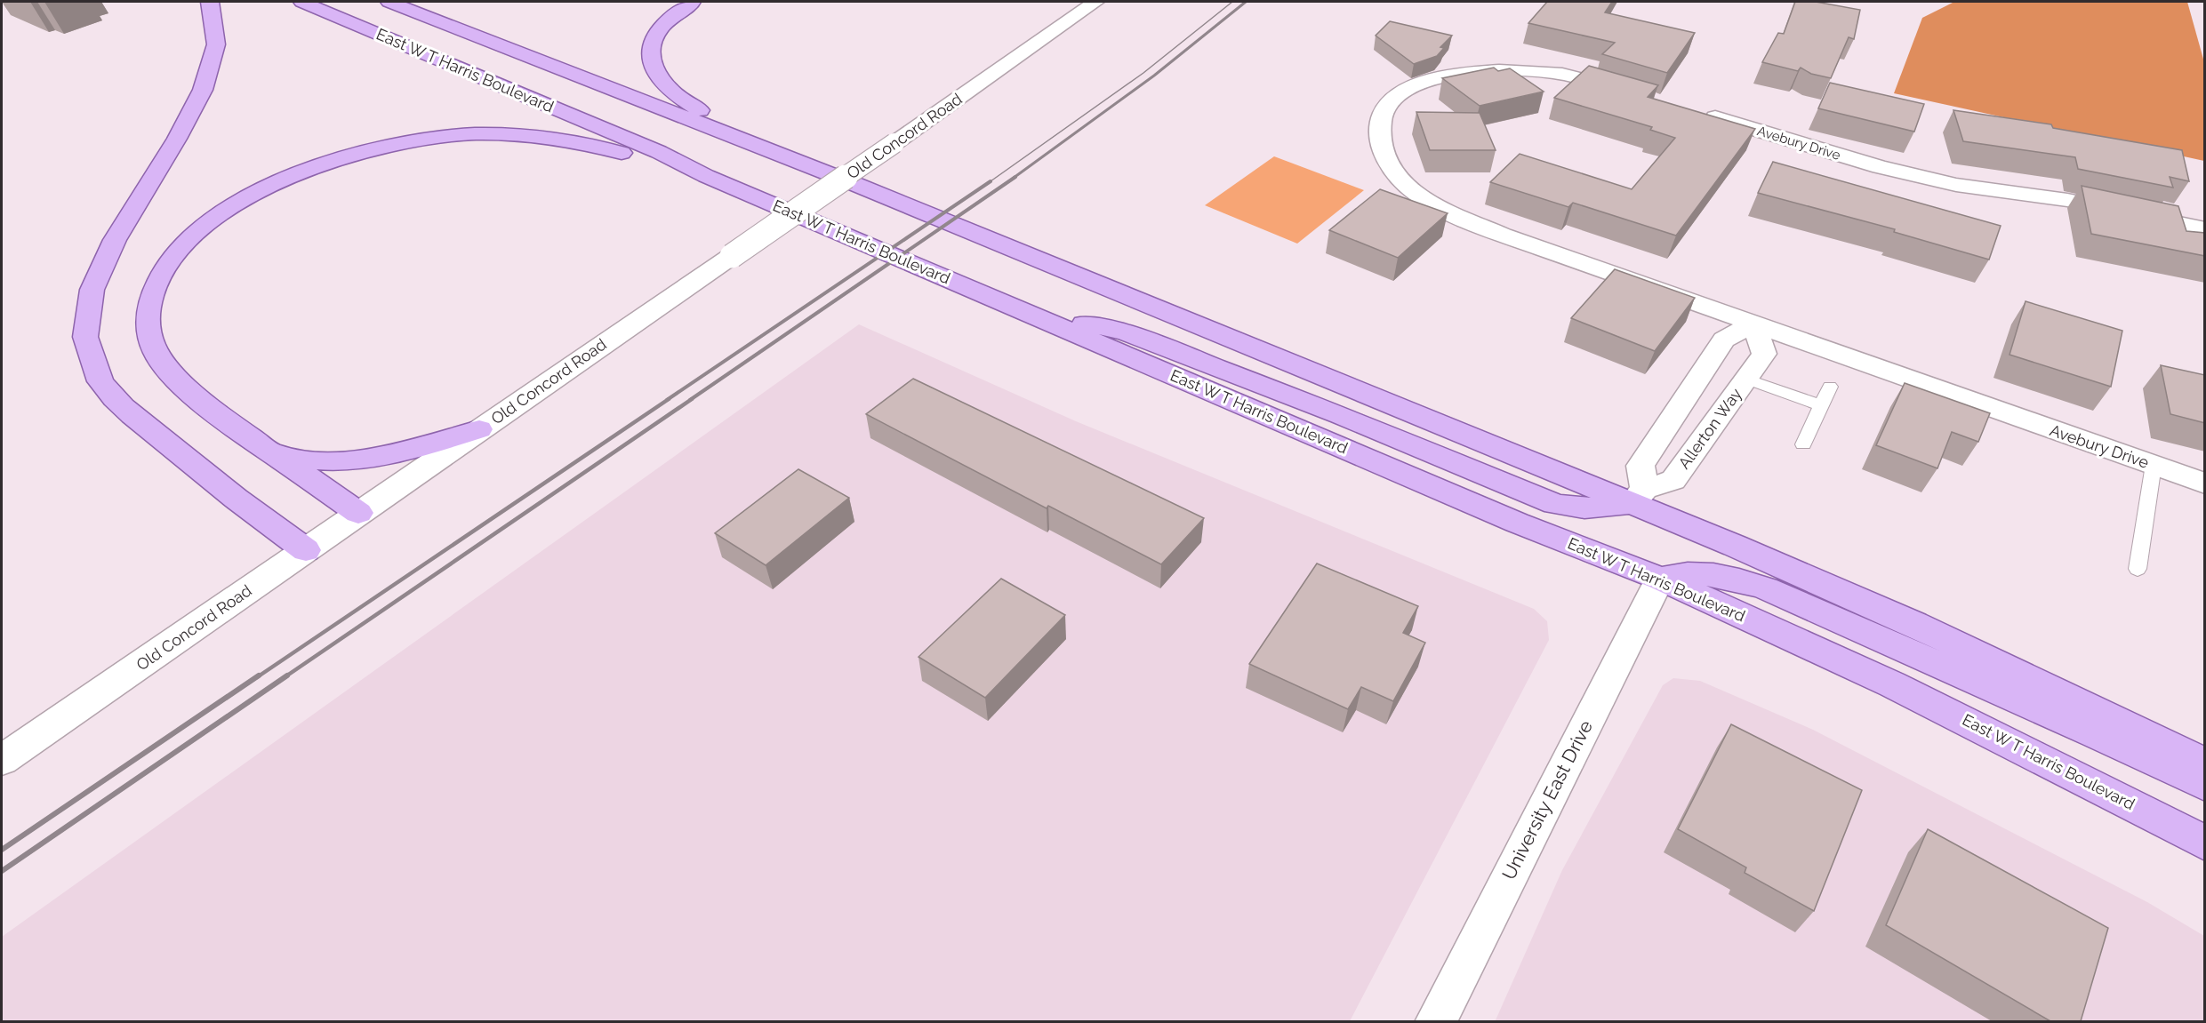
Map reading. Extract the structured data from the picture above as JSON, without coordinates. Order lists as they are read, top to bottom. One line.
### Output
{"streets":{"main road":["East W T Harris Boulevard"],"street":["Old Concord Road","Avebury Drive","Allerton Way","University East Drive"]},"crossings":[["East W T Harris Boulevard","University East Drive"],["Avebury Drive","Allerton Way"]]}
